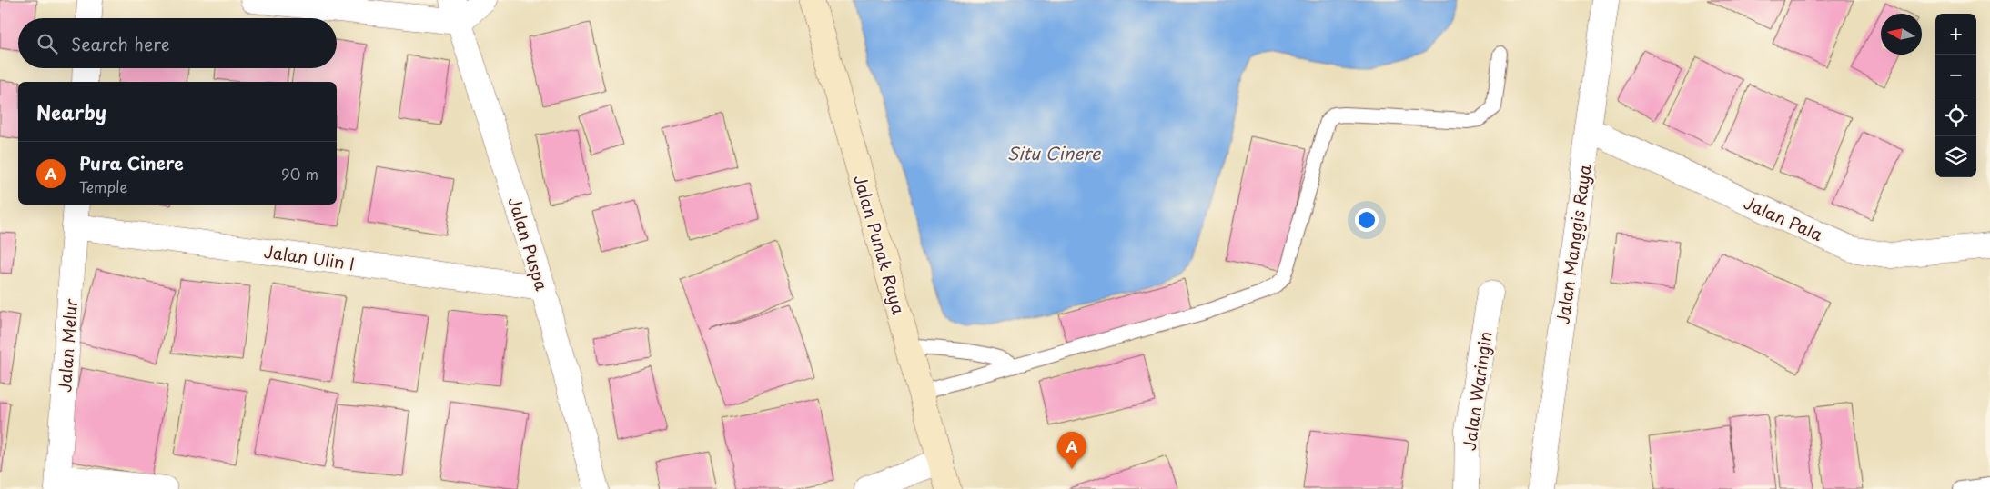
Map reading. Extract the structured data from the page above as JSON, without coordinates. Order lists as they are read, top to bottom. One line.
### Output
{"streets":{"main road":["Jalan Punak Raya"],"street":["Jalan Pala","Jalan Puspa","Jalan Manggis Raya","Jalan Ulin I","Jalan Melur","Jalan Waringin"]},"crossings":[["Jalan Pala","Jalan Manggis Raya"],["Jalan Puspa","Jalan Ulin I"],["Jalan Ulin I","Jalan Melur"]],"water":["Situ Cinere"],"north":"left","page":{"map_buttons":["+","−"],"search":"Search here","heading":"Nearby","list":[{"mark":"A","name":"Pura Cinere","note":"Temple","value":"90 m"}],"pins":"A"}}
